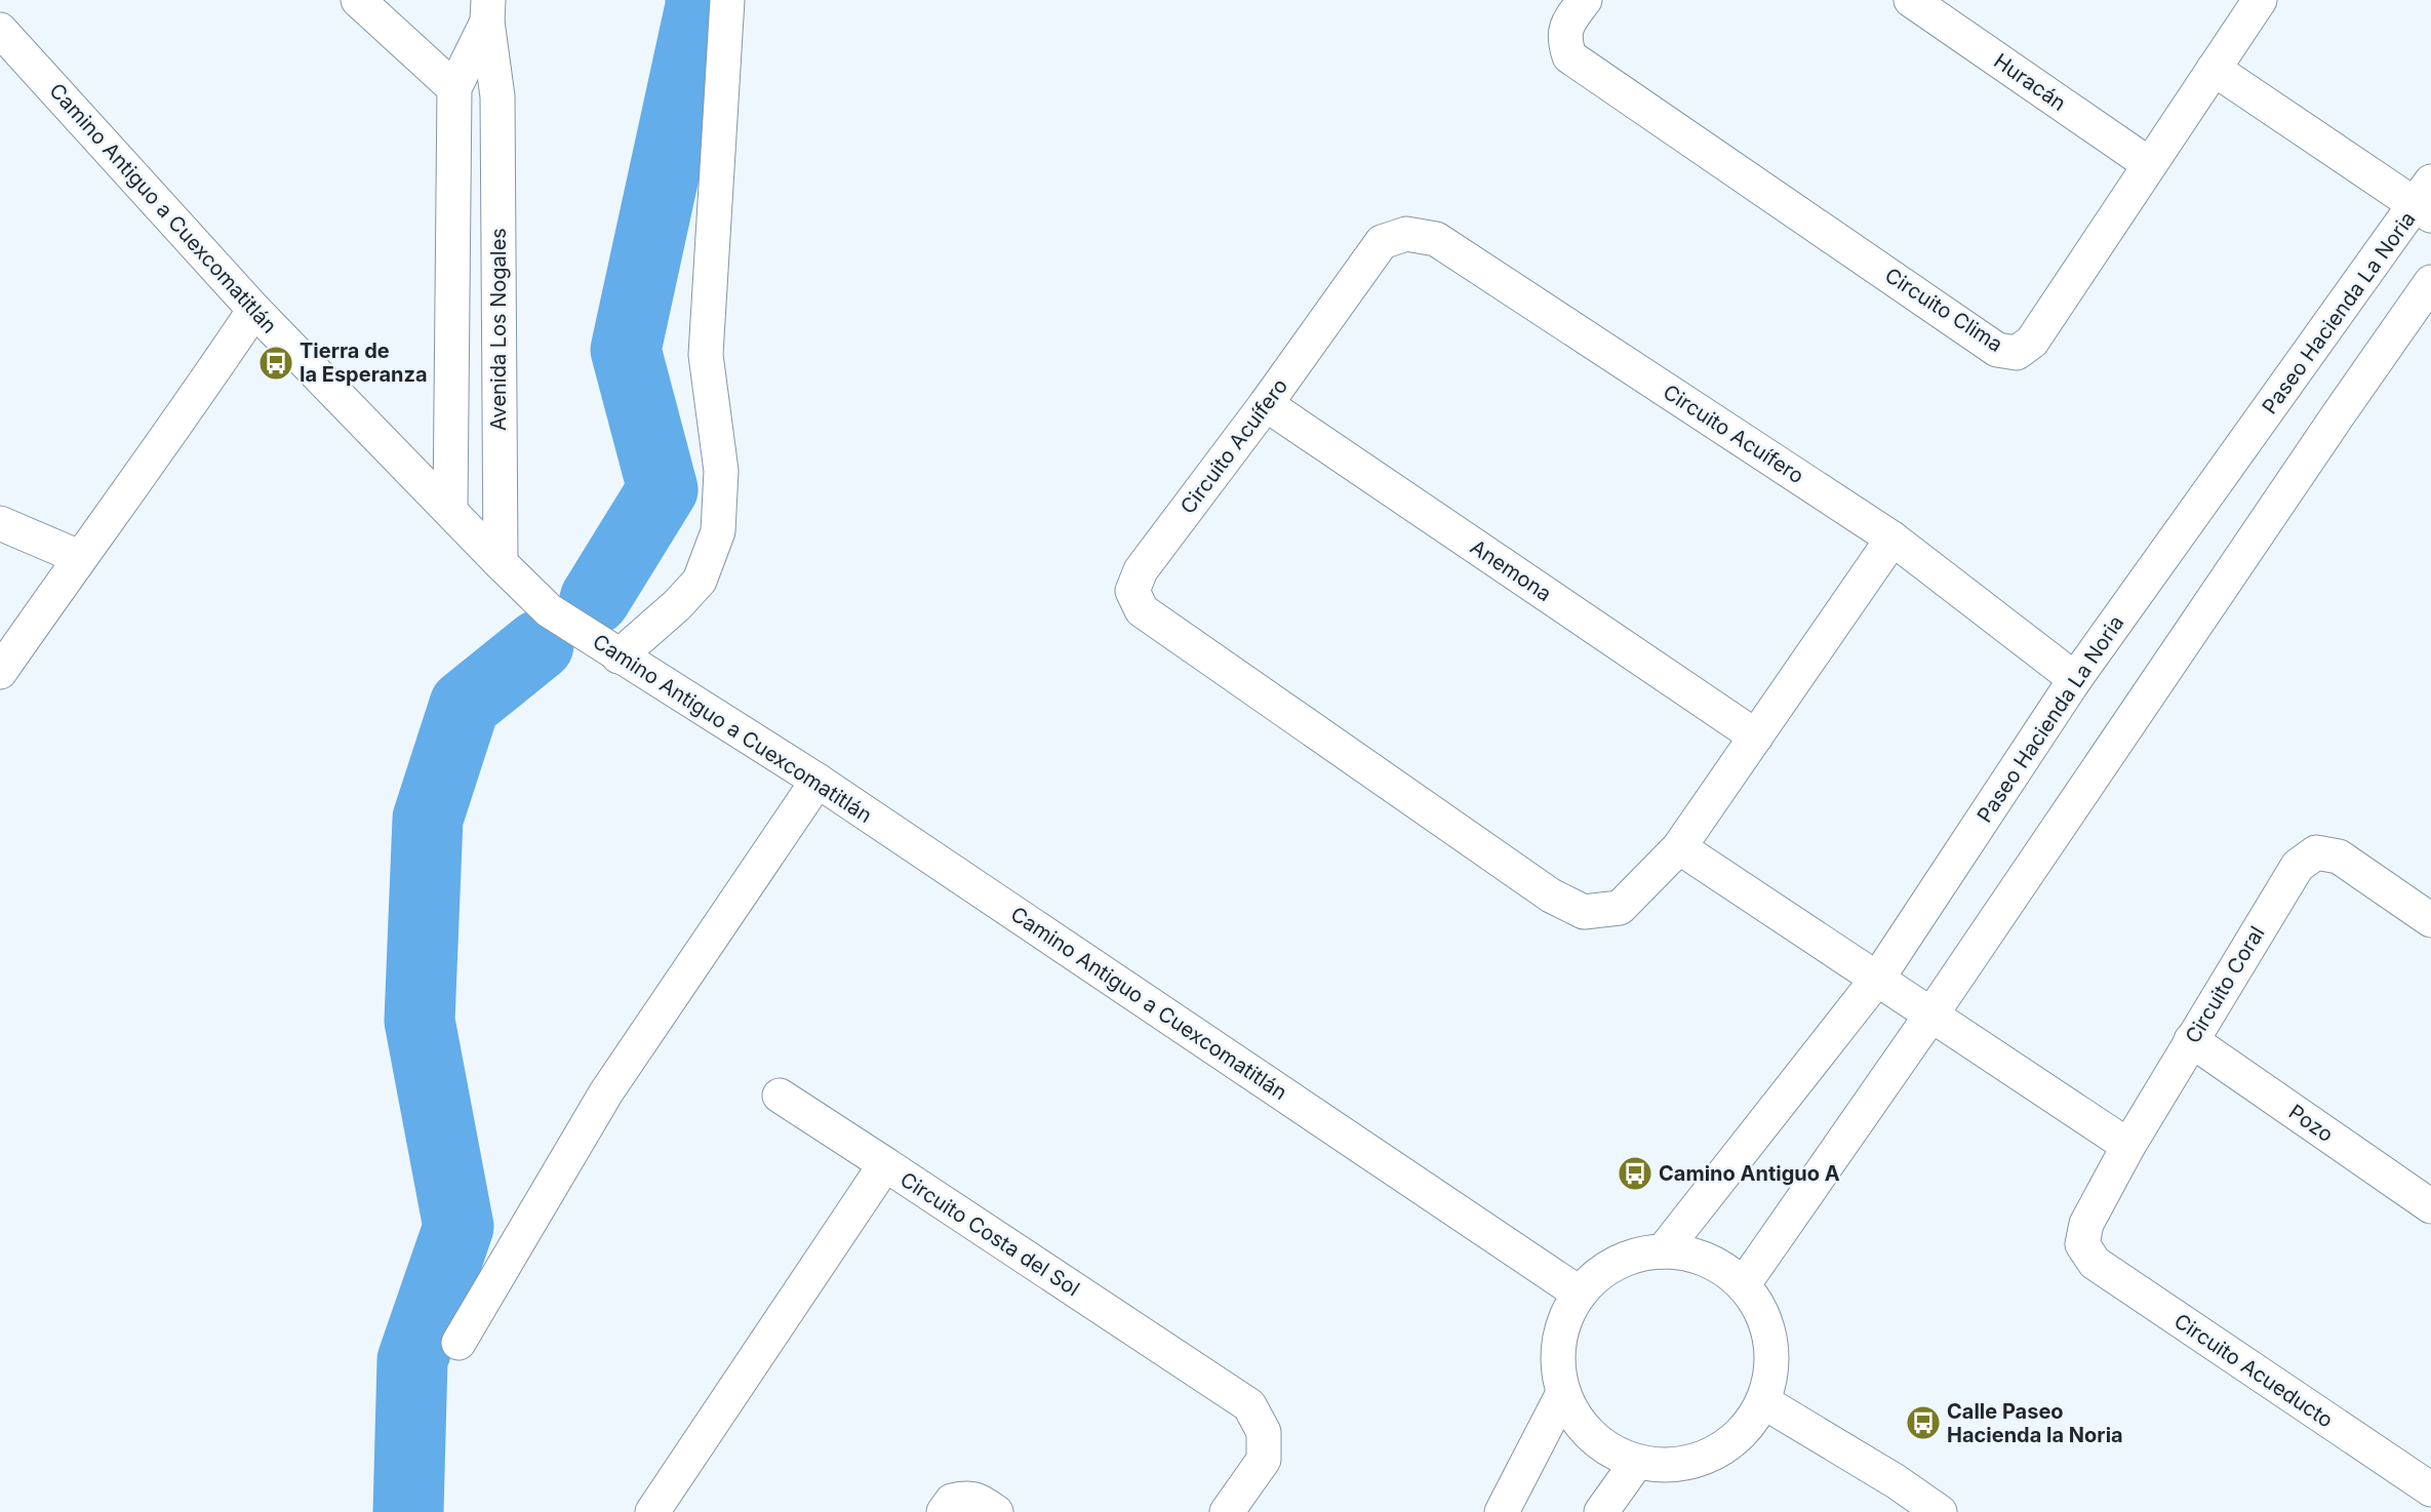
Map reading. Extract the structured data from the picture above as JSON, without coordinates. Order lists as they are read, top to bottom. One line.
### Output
{"streets":{"street":["Huracán","Camino Antiguo a Cuexcomatitlán","Circuito Clima","Paseo Hacienda La Noria","Avenida Los Nogales","Circuito Acuífero","Anemona","Circuito Coral","Pozo","Circuito Costa del Sol","Circuito Acueducto"]},"crossings":[["Huracán","Circuito Clima"],["Camino Antiguo a Cuexcomatitlán","Paseo Hacienda La Noria"],["Camino Antiguo a Cuexcomatitlán","Avenida Los Nogales"],["Paseo Hacienda La Noria","Circuito Acuífero"],["Circuito Acuífero","Anemona"],["Circuito Coral","Pozo"],["Circuito Coral","Circuito Acueducto"]],"places":{"bus stop":["Tierra de la Esperanza","Camino Antiguo A","Calle Paseo Hacienda la Noria"]}}
